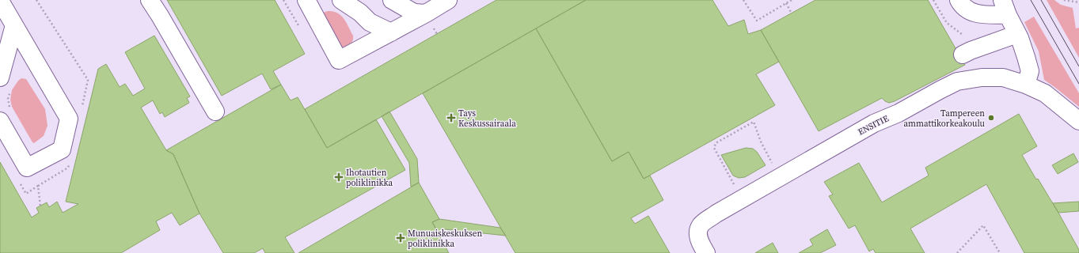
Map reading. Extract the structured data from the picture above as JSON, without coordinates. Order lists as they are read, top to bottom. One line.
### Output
{"streets":{"lane":["ENSITIE"]},"places":{"health":["Tays Keskussairaala","Ihotautien poliklinikka","Munuaiskeskuksen poliklinikka"],"other":["Tampereen ammattikorkeakoulu"]}}
